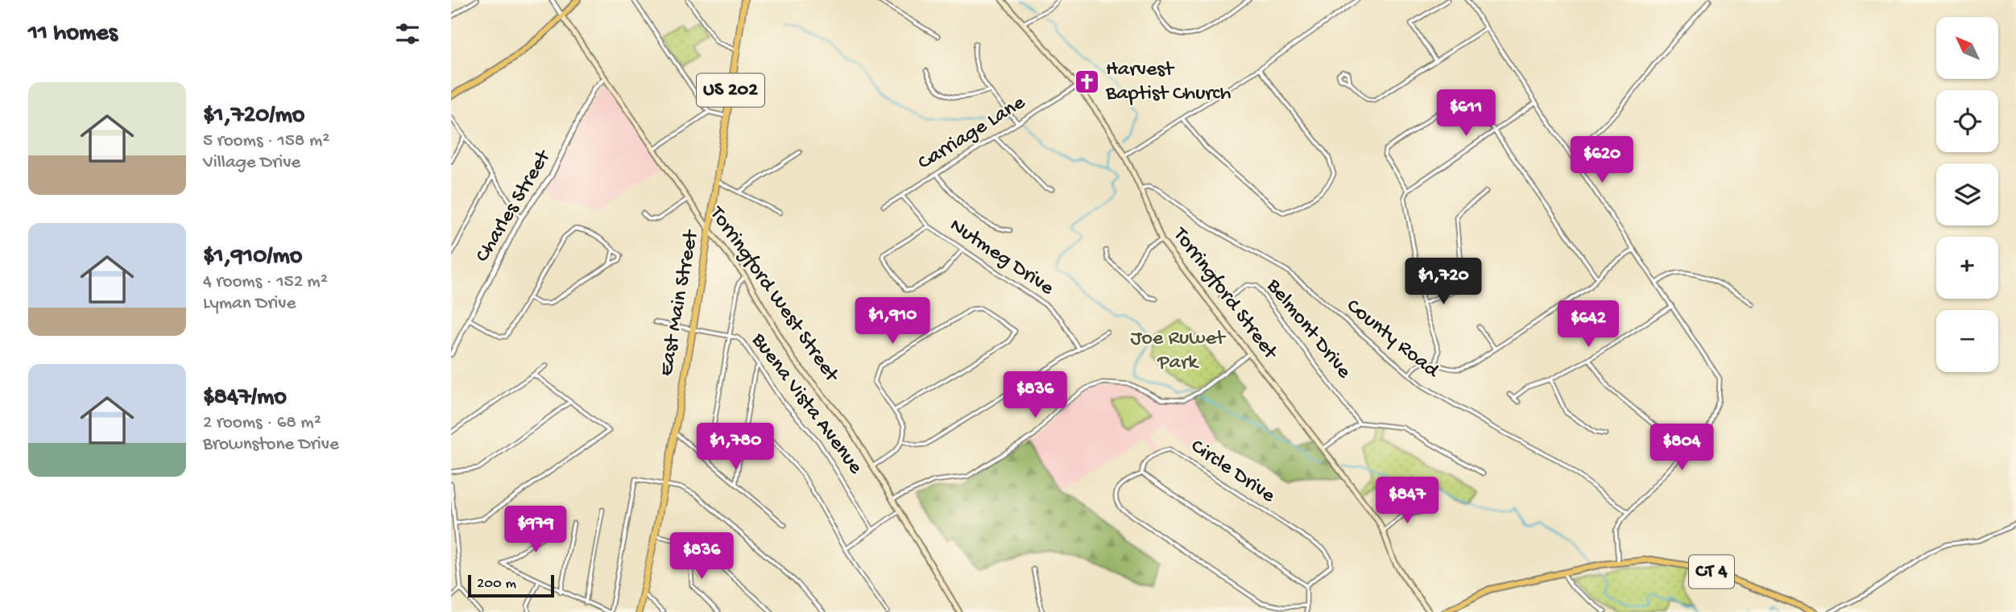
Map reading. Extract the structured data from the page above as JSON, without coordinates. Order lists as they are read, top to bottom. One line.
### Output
{"streets":{"highway":["US 202","East Main Street"],"main road":["Torringford Street","Torringford West Street","CT 4"],"street":["Carriage Lane","Charles Street","Nutmeg Drive","Belmont Drive","County Road","Buena Vista Avenue","Circle Drive"]},"crossings":[["Carriage Lane","Nutmeg Drive"],["Carriage Lane","Torringford Street"],["Charles Street","Torringford West Street"],["Torringford Street","County Road"],["Torringford West Street","East Main Street"],["East Main Street","Buena Vista Avenue"]],"parks":["Joe Ruwet Park"],"places":{"church":["Harvest Baptist Church"]},"scale_bar":"200 m","north":"top left","page":{"heading":"11 homes","map_buttons":["+","−"],"list":[{"name":"$1,720/mo","note":"5 rooms · 158 m² · Village Drive"},{"name":"$1,910/mo","note":"4 rooms · 152 m² · Lyman Drive"},{"name":"$847/mo","note":"2 rooms · 68 m² · Brownstone Drive"}],"price":["$611","$620","$1,720","$1,910","$642","$836","$1,780","$804","$847","$979","$836"],"scale":"200 m"}}
